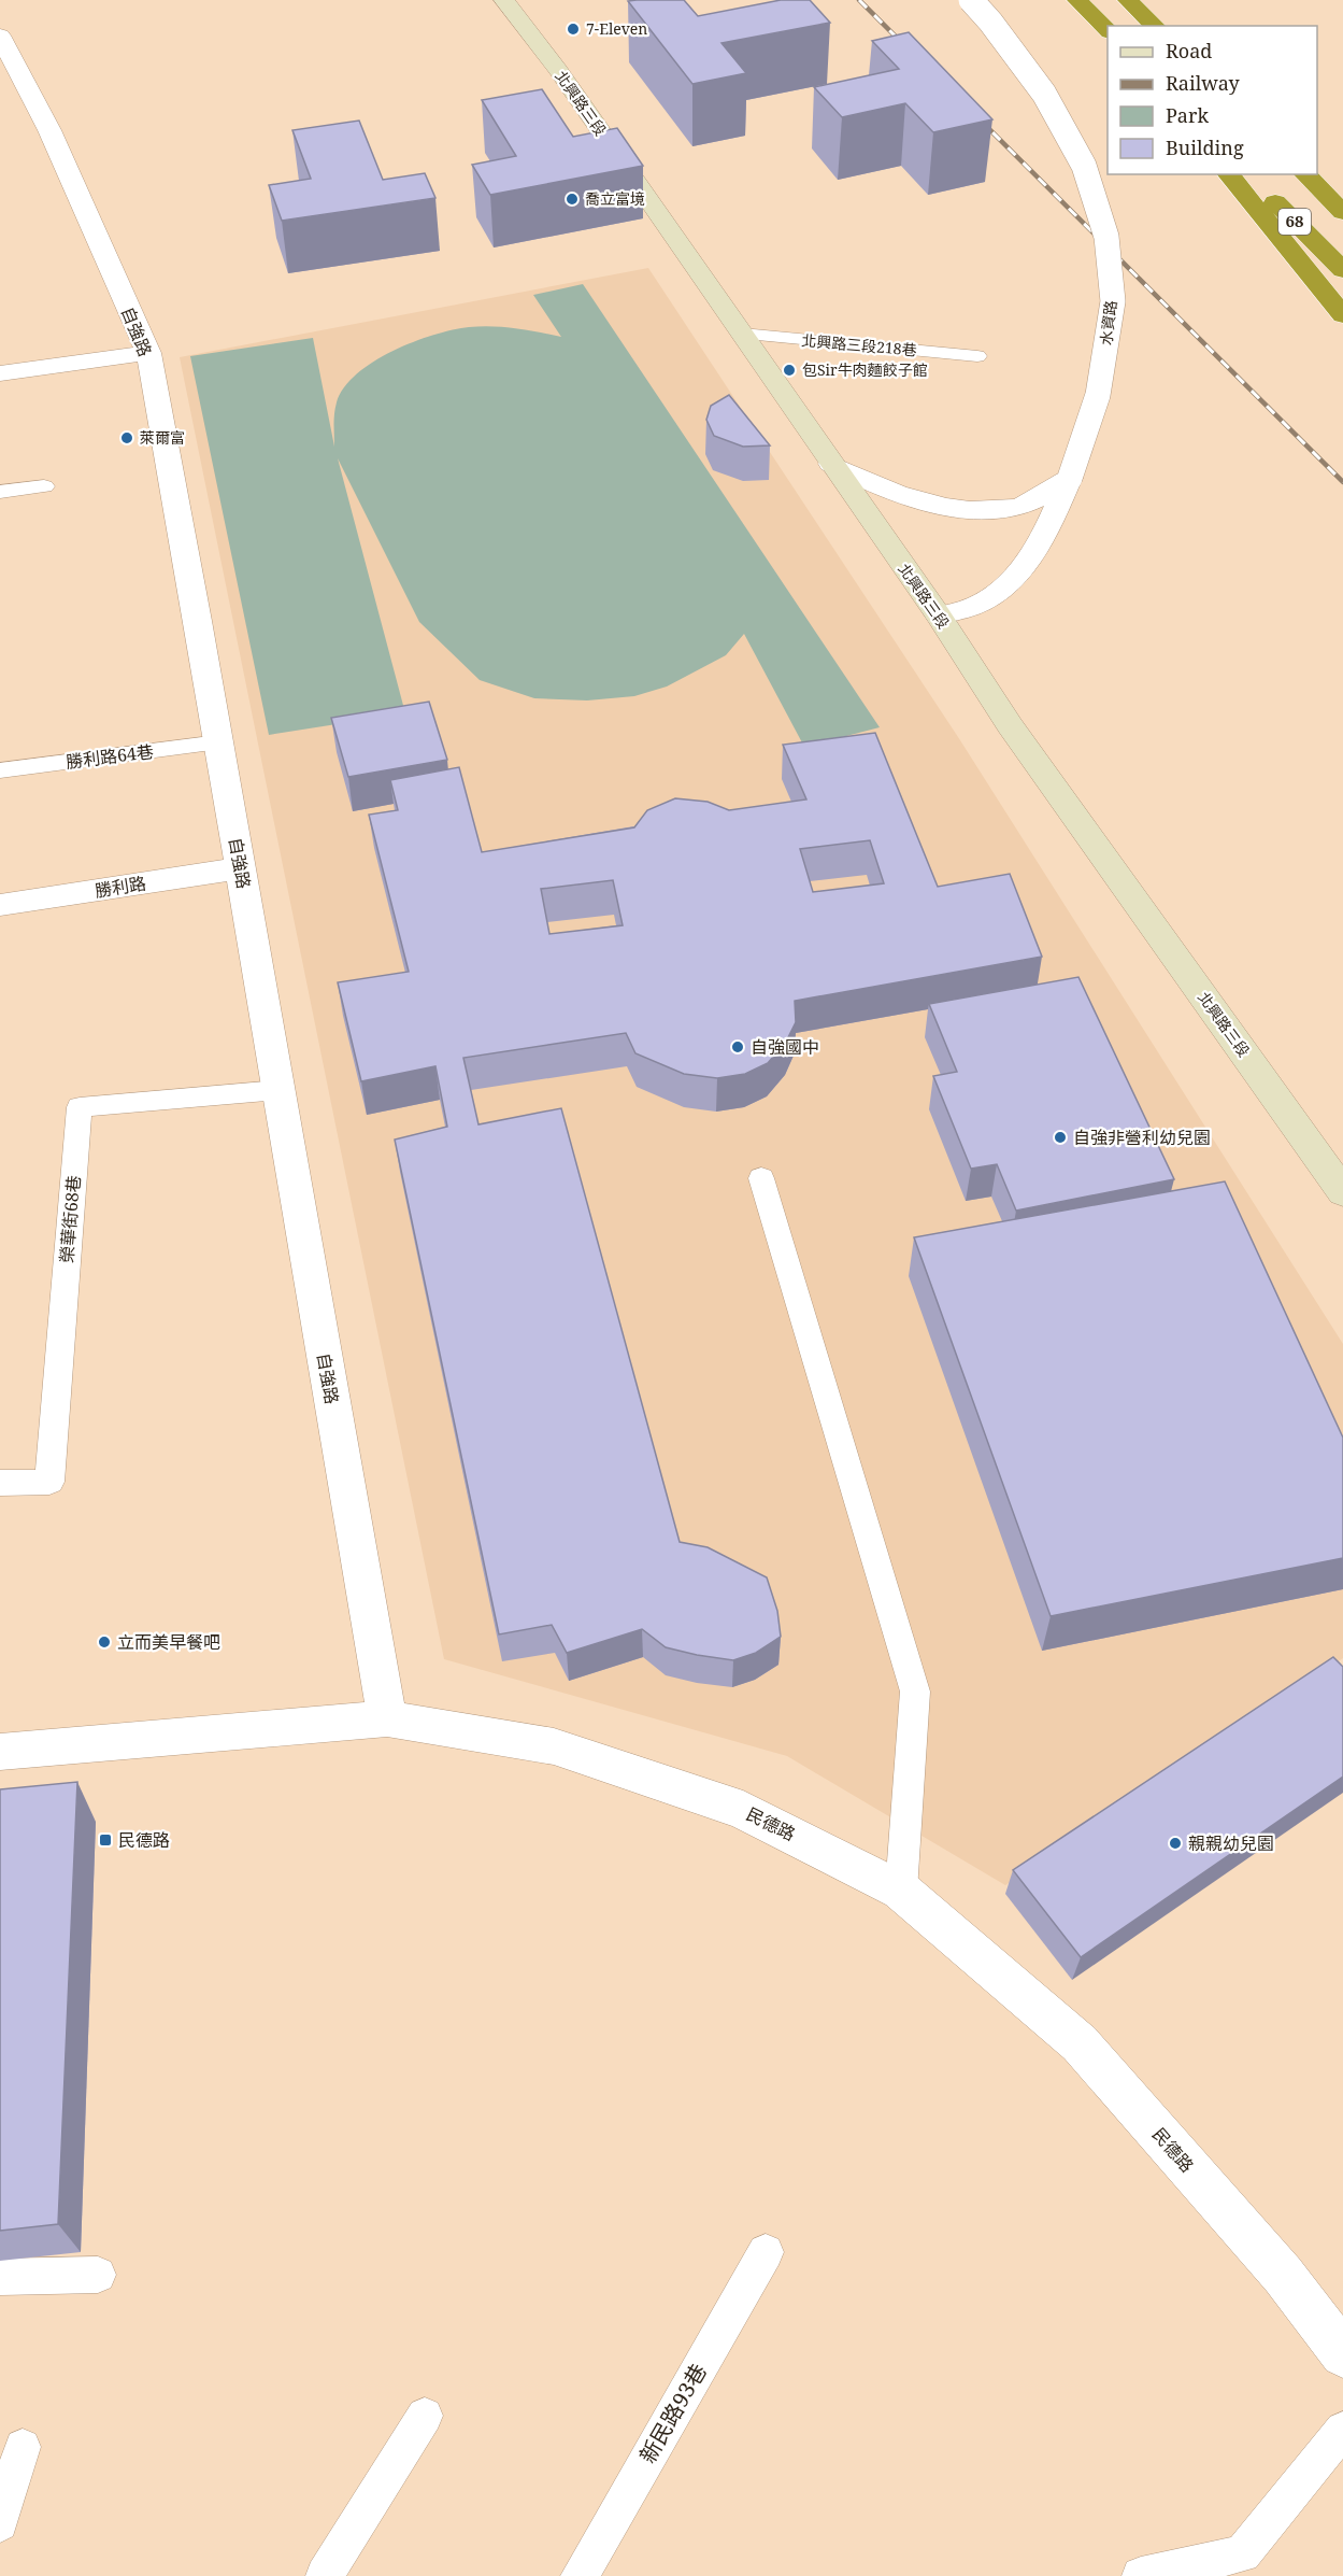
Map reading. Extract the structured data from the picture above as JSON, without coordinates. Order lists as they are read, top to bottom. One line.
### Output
{"streets":{"highway":["68"],"street":["北興路三段","水資路","自強路","勝利路","民德路"],"lane":["北興路三段218巷","勝利路64巷","榮華街68巷","新民路93巷"]},"crossings":[["北興路三段","水資路"],["北興路三段","北興路三段218巷"],["自強路","勝利路64巷"],["自強路","勝利路"],["自強路","榮華街68巷"],["自強路","民德路"]],"places":{"other":["7-Eleven","喬立富境","包Sir牛肉麵餃子館","萊爾富","自強國中","自強非營利幼兒園","立而美早餐吧","親親幼兒園"],"transit":["民德路"]},"legend":["Road","Railway","Park","Building"]}
